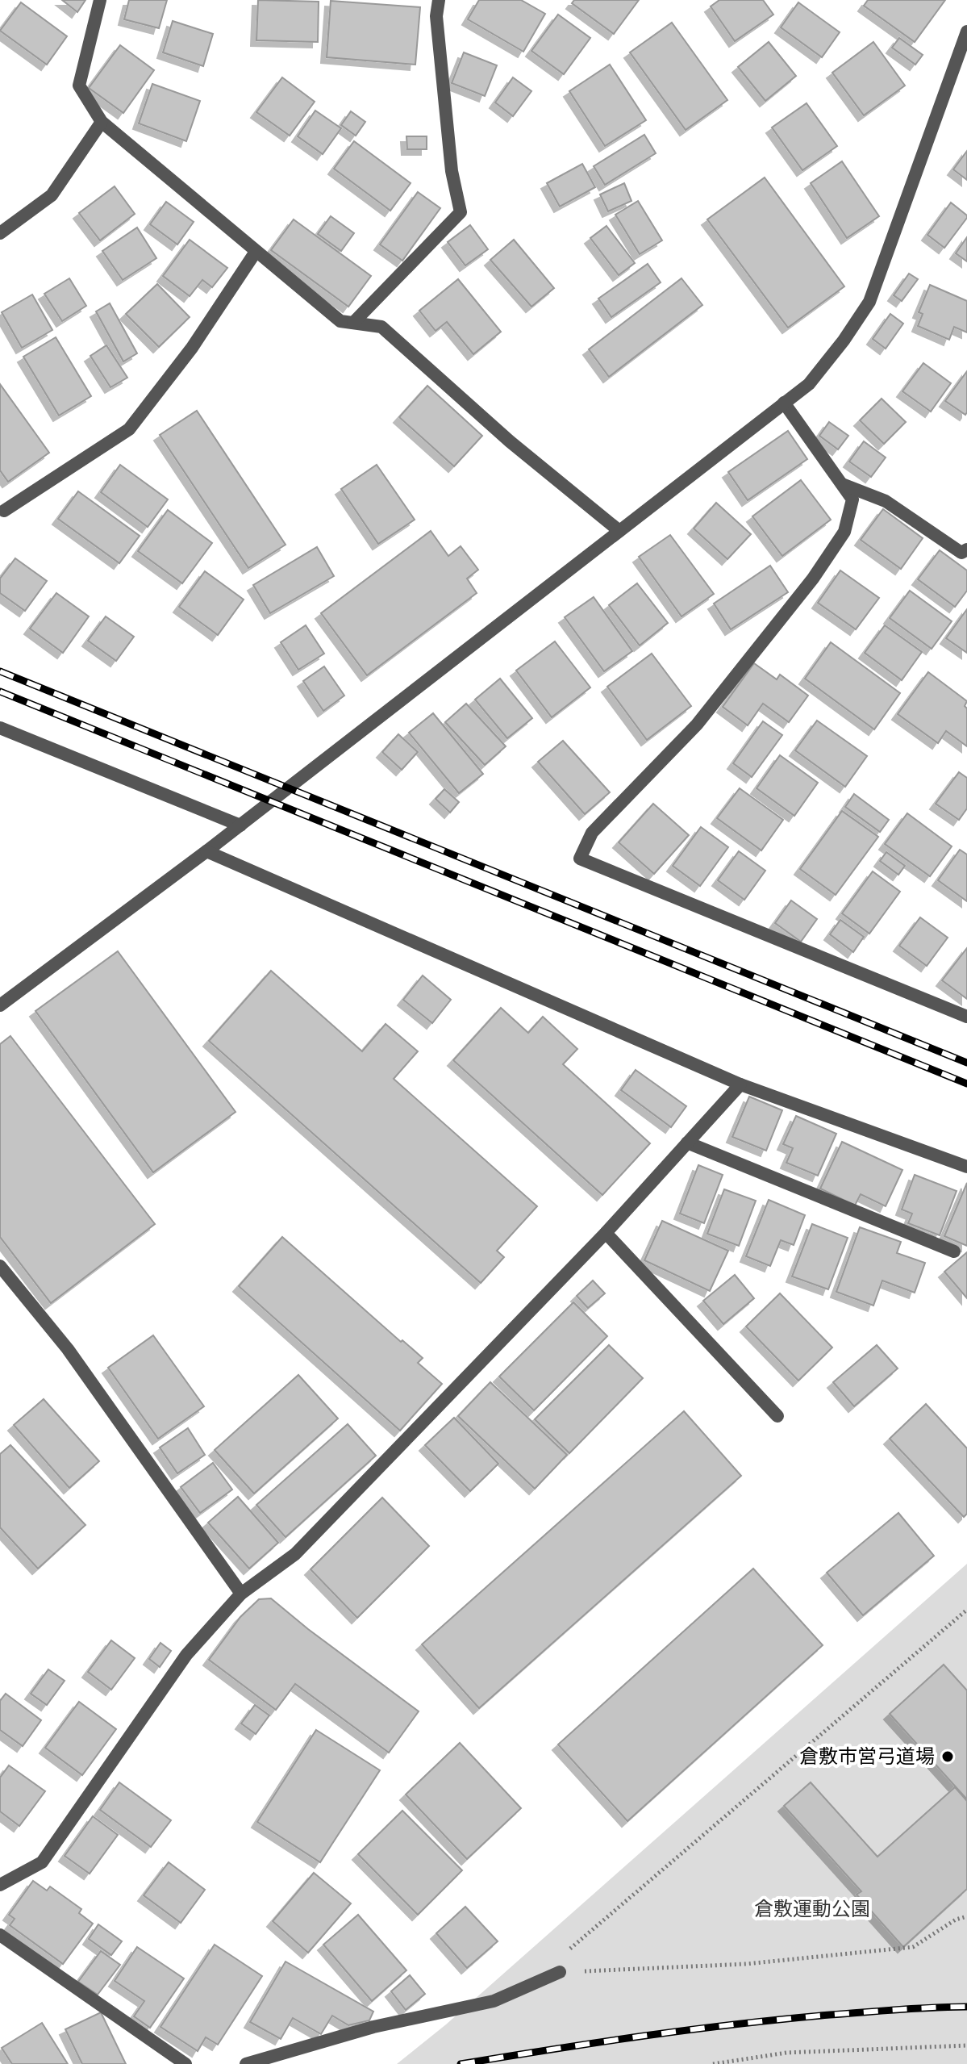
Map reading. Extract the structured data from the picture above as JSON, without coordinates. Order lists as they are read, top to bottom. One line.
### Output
{"parks":["倉敷運動公園"],"places":["倉敷市営弓道場"]}
